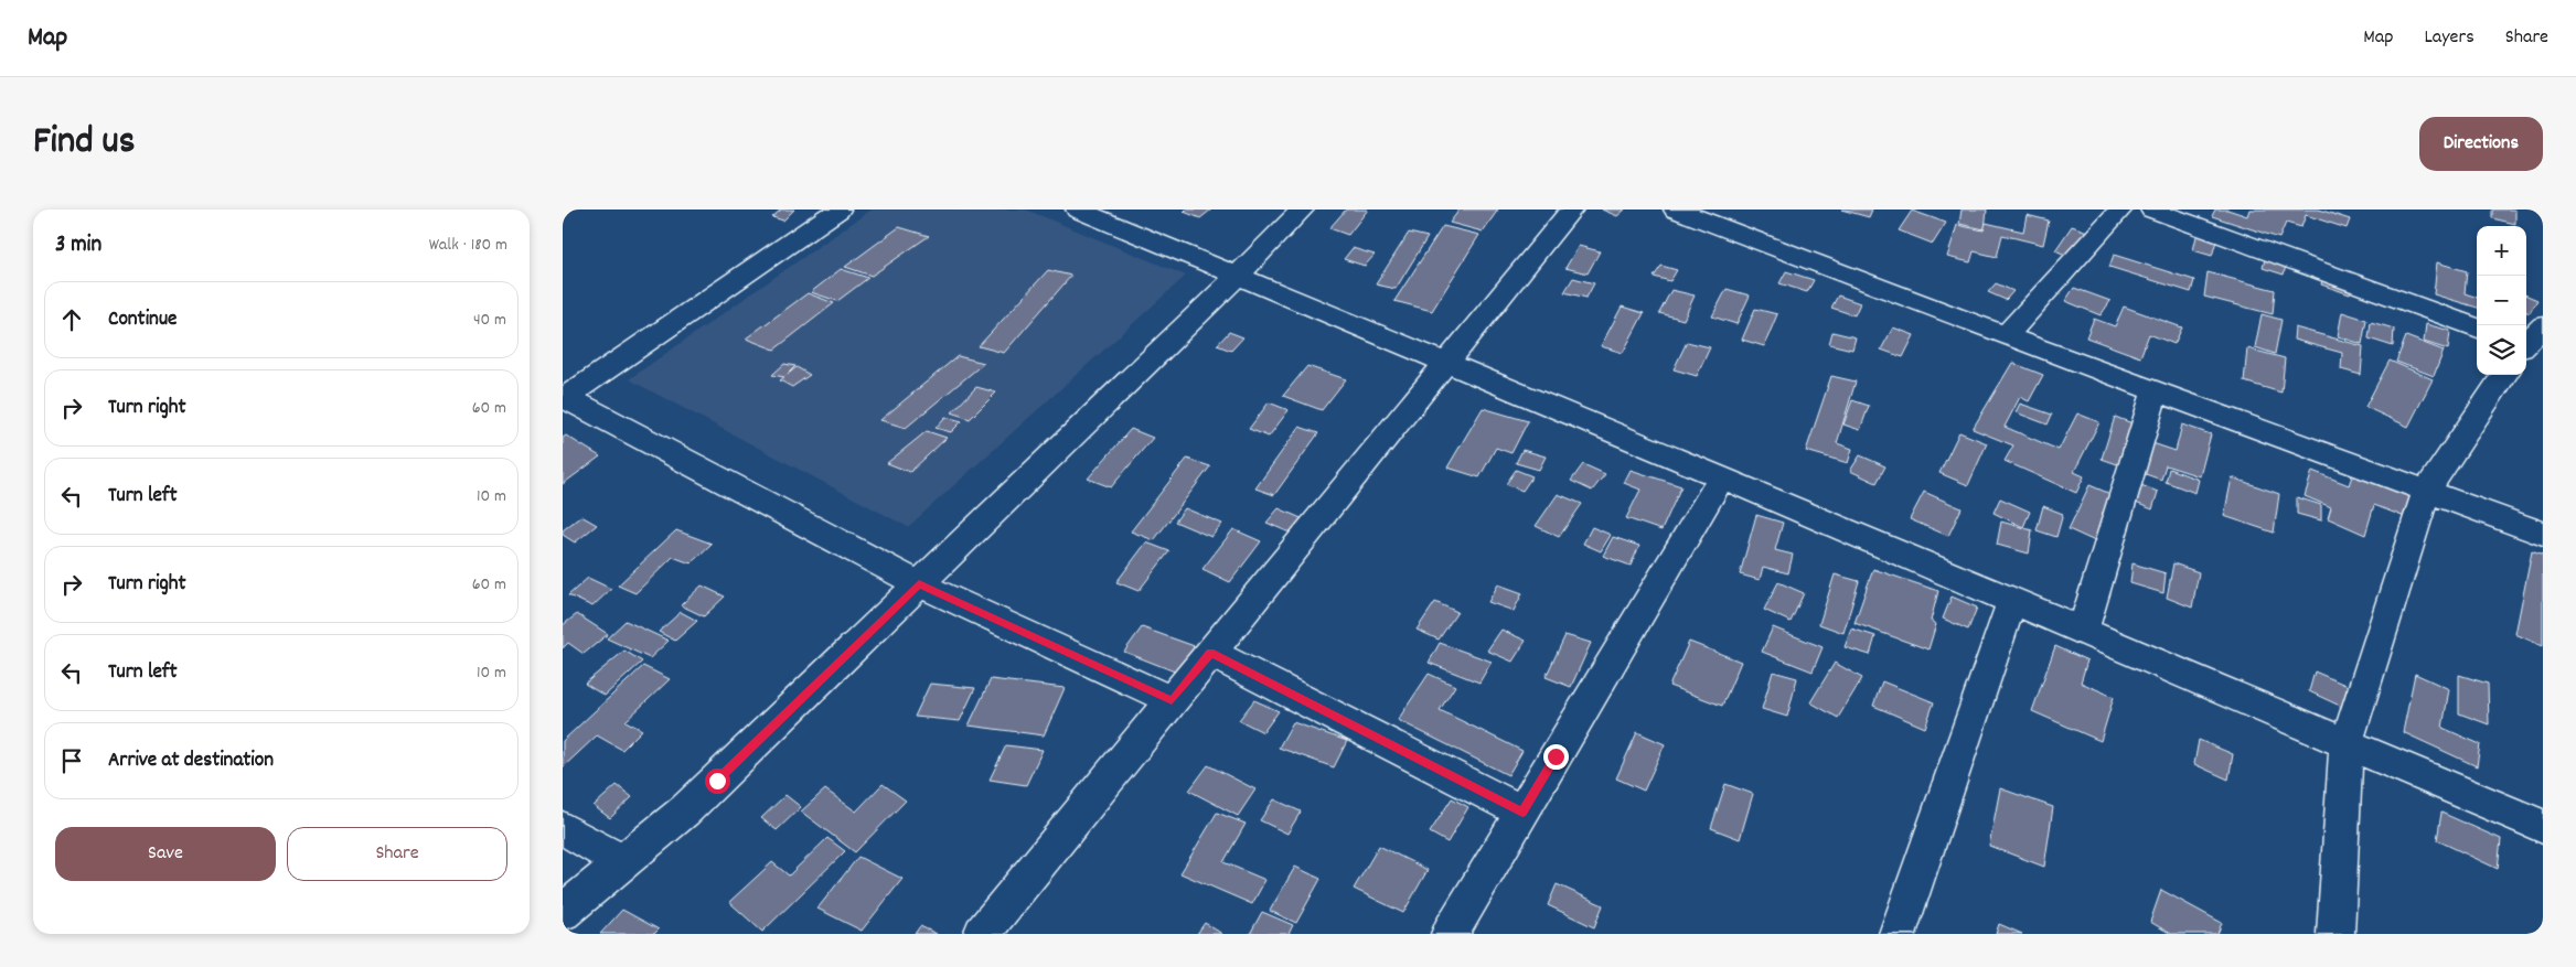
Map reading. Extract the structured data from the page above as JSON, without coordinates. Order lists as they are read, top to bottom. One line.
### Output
{"page":{"header":"Map","nav":["Map","Layers","Share"],"title":"Find us","buttons":["Directions",["Save","Share"]],"heading":["3 min","Walk · 180 m"],"map_buttons":["+","−"],"list":[["Continue","40 m"],["Turn right","60 m"],["Turn left","10 m"],["Turn right","60 m"],["Turn left","10 m"],"Arrive at destination"]}}
